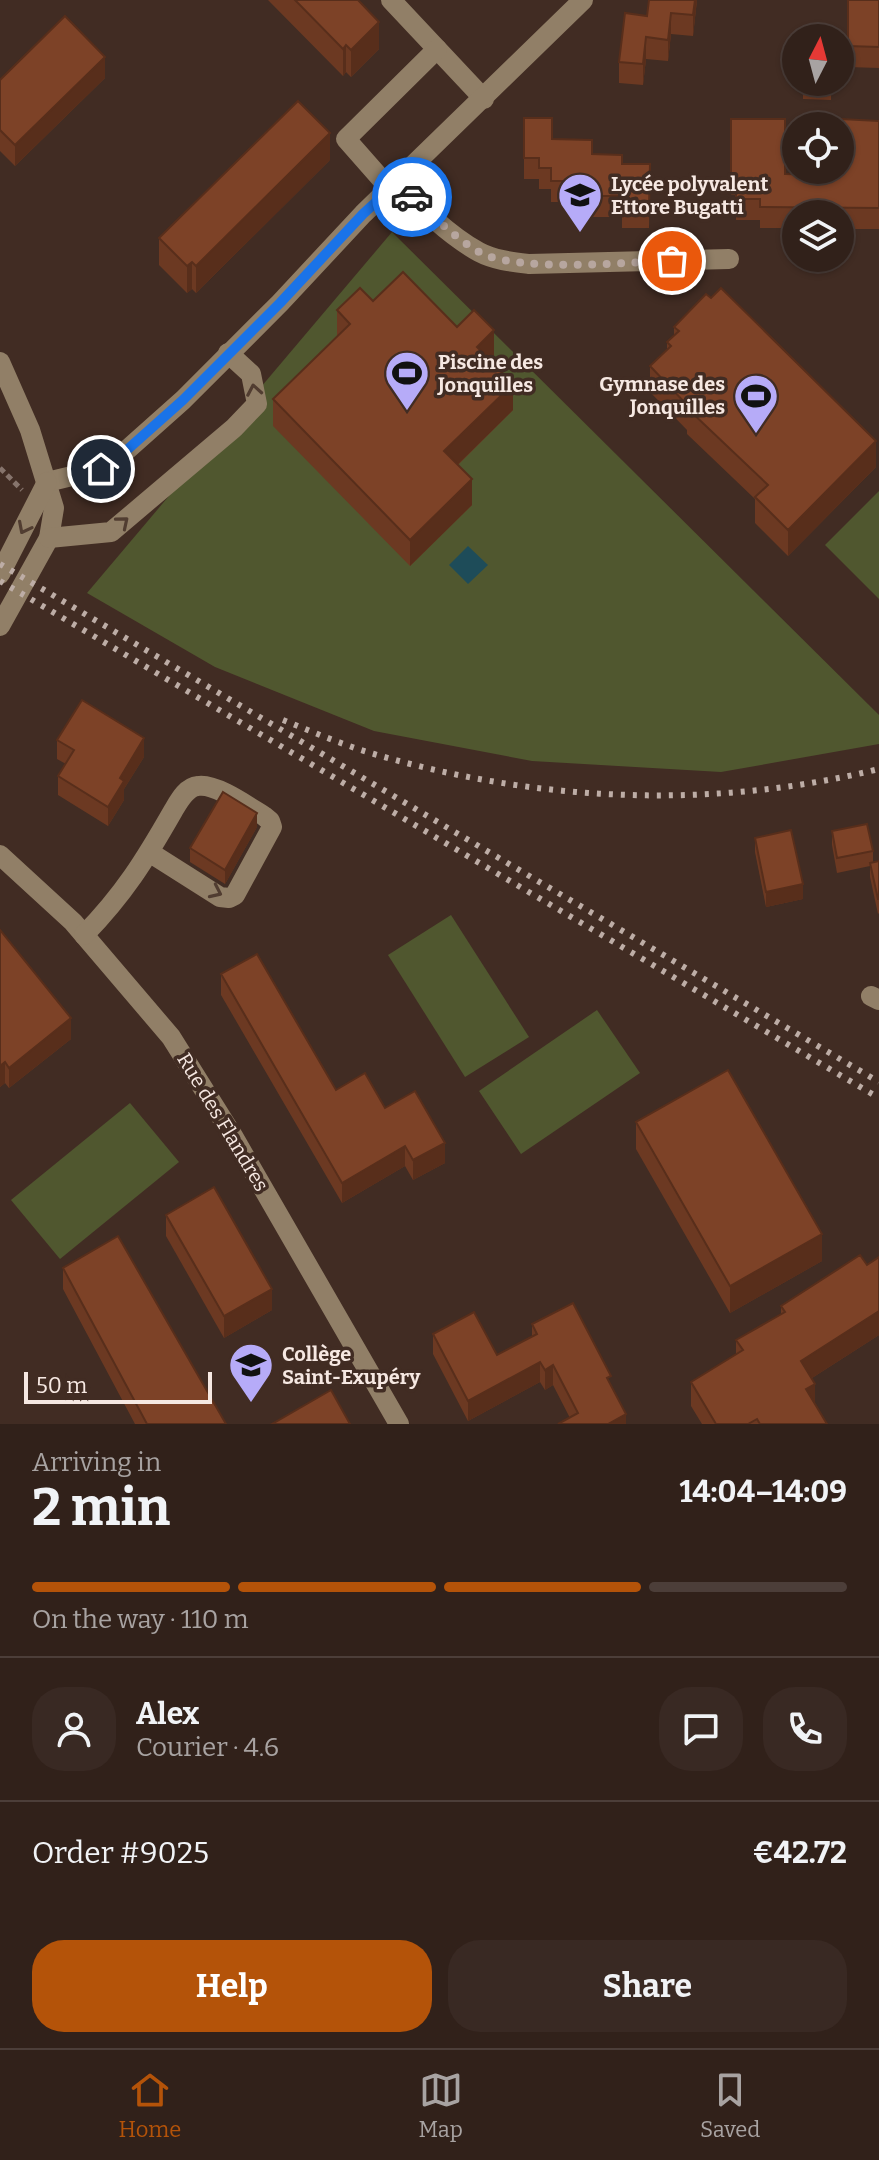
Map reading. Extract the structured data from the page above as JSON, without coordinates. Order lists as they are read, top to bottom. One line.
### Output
{"streets":{"street":["Rue des Flandres"]},"places":{"school or university":["Lycée polyvalent Ettore Bugatti","Collège Saint-Exupéry"],"sports":["Piscine des Jonquilles","Gymnase des Jonquilles"]},"scale_bar":"50 m","north":"top","page":{"scale":"50 m","heading":["2 min","Arriving in","14:04–14:09"],"panel":["Alex","Courier · 4.6","Order #9025","€42.72"],"bar":"On the way · 110 m","buttons":["Help","Share"],"tabs":["Home","Map","Saved"]}}
